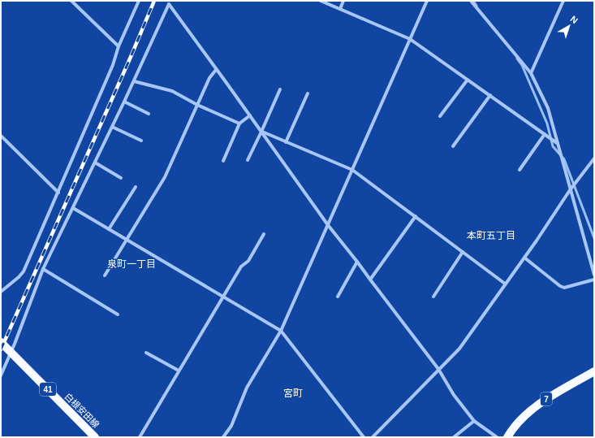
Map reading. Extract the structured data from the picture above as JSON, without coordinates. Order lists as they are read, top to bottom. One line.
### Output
{"streets":{"main road":["41","7","白根安田線"]},"districts":["本町五丁目","泉町一丁目","宮町"],"north":"top right"}
